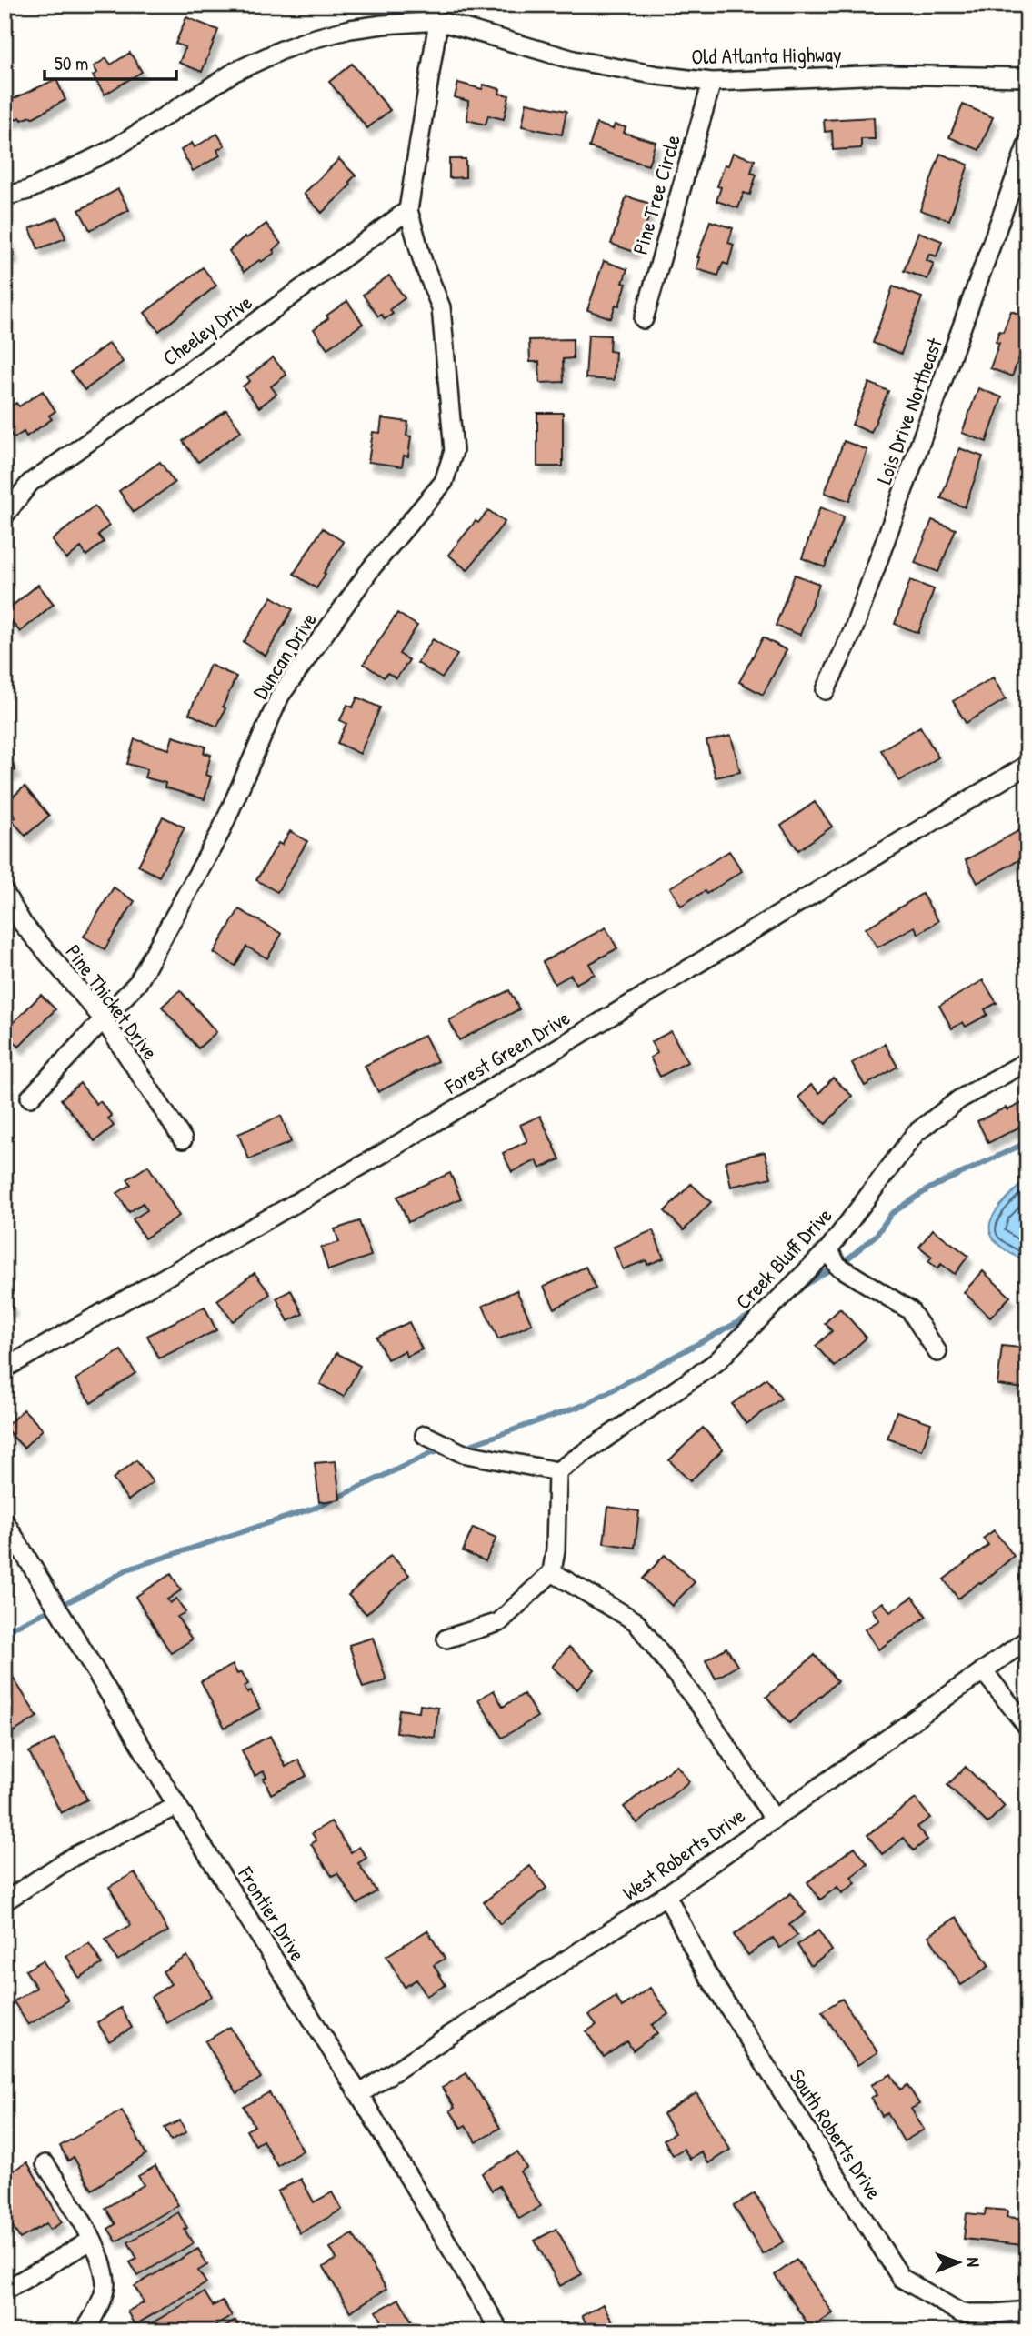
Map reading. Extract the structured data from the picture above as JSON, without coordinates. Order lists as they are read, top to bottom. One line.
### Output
{"streets":{"street":["Old Atlanta Highway","Pine Tree Circle","Cheeley Drive","Lois Drive Northeast","Duncan Drive","Pine Thicket Drive","Forest Green Drive","Creek Bluff Drive","West Roberts Drive","Frontier Drive","South Roberts Drive"]},"crossings":[["Old Atlanta Highway","Pine Tree Circle"],["Cheeley Drive","Duncan Drive"],["Duncan Drive","Pine Thicket Drive"],["West Roberts Drive","Frontier Drive"],["West Roberts Drive","South Roberts Drive"]],"scale_bar":"50 m","north":"right"}
